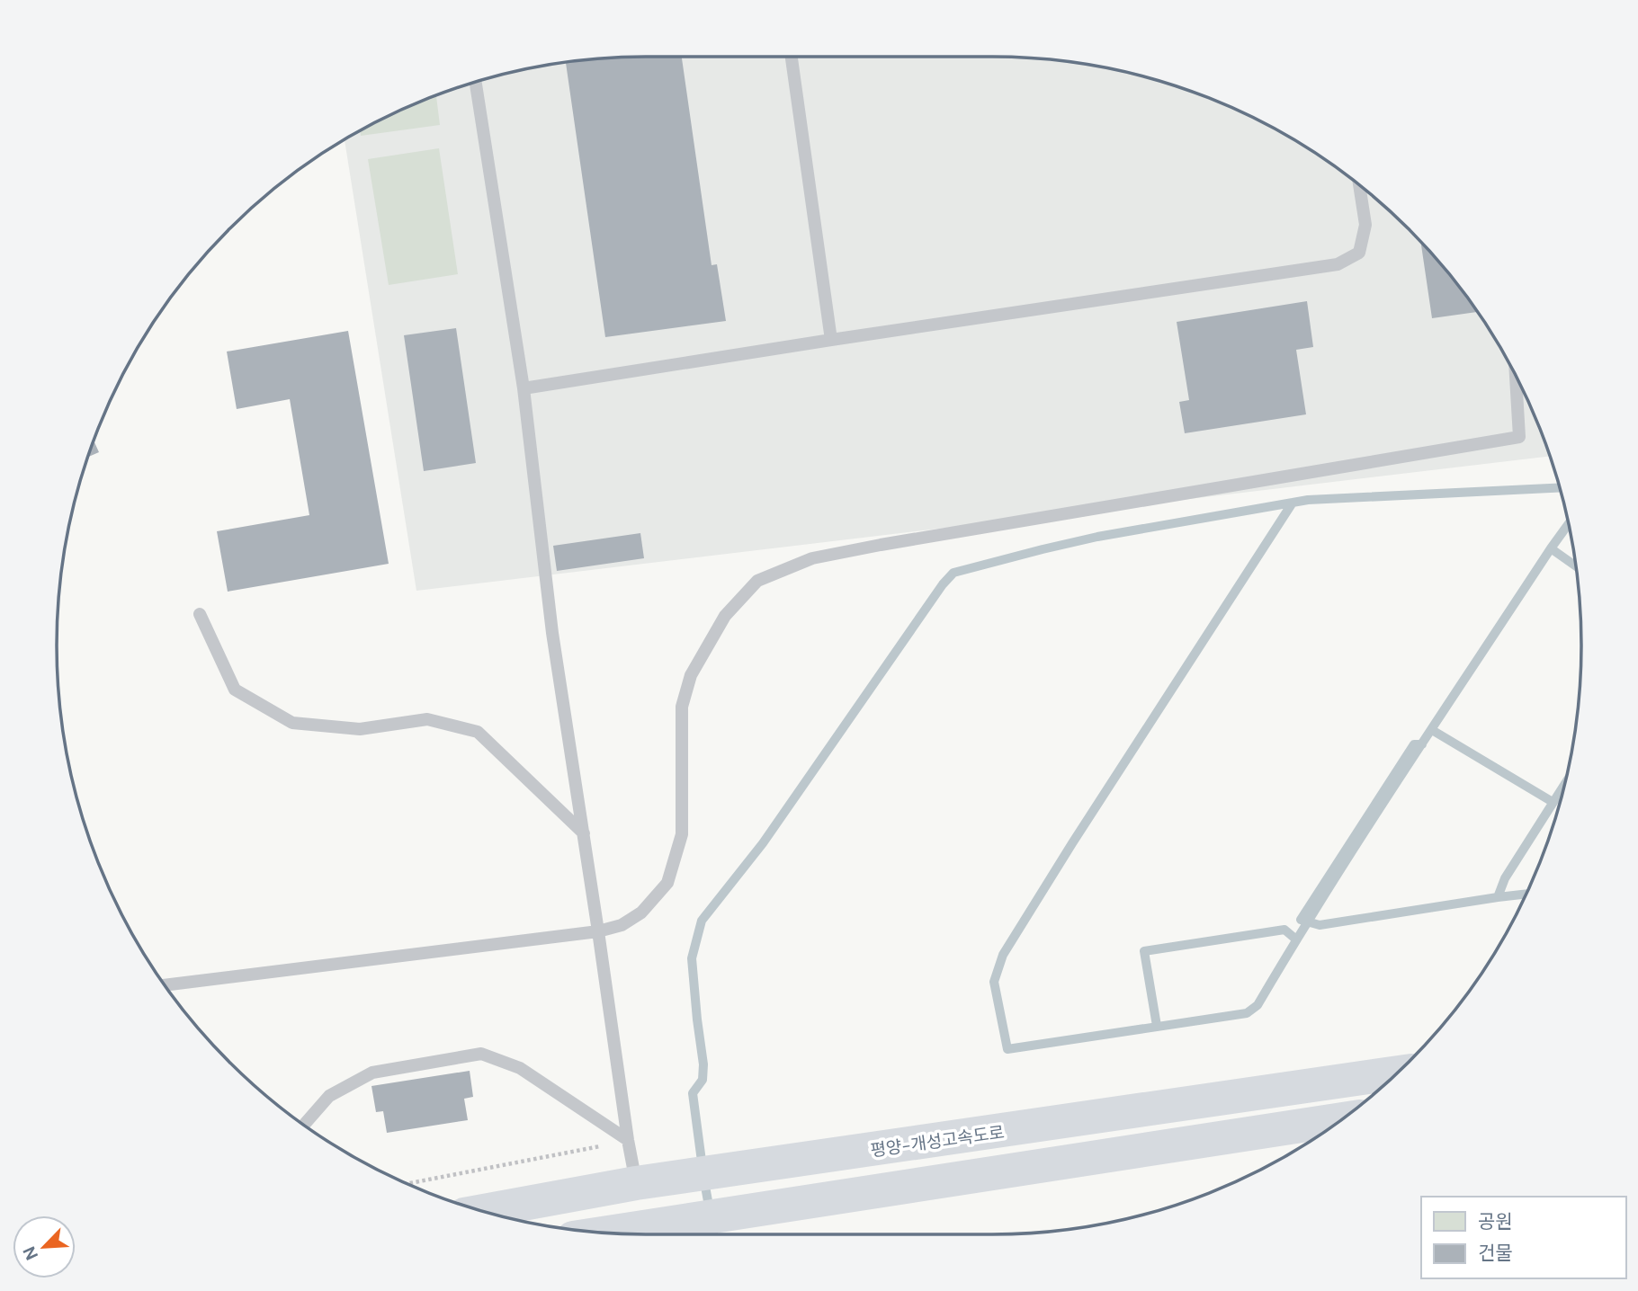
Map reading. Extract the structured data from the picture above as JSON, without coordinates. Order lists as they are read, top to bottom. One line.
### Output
{"streets":{"highway":["평양-개성고속도로"]},"legend":["공원","건물"],"north":"bottom left"}
